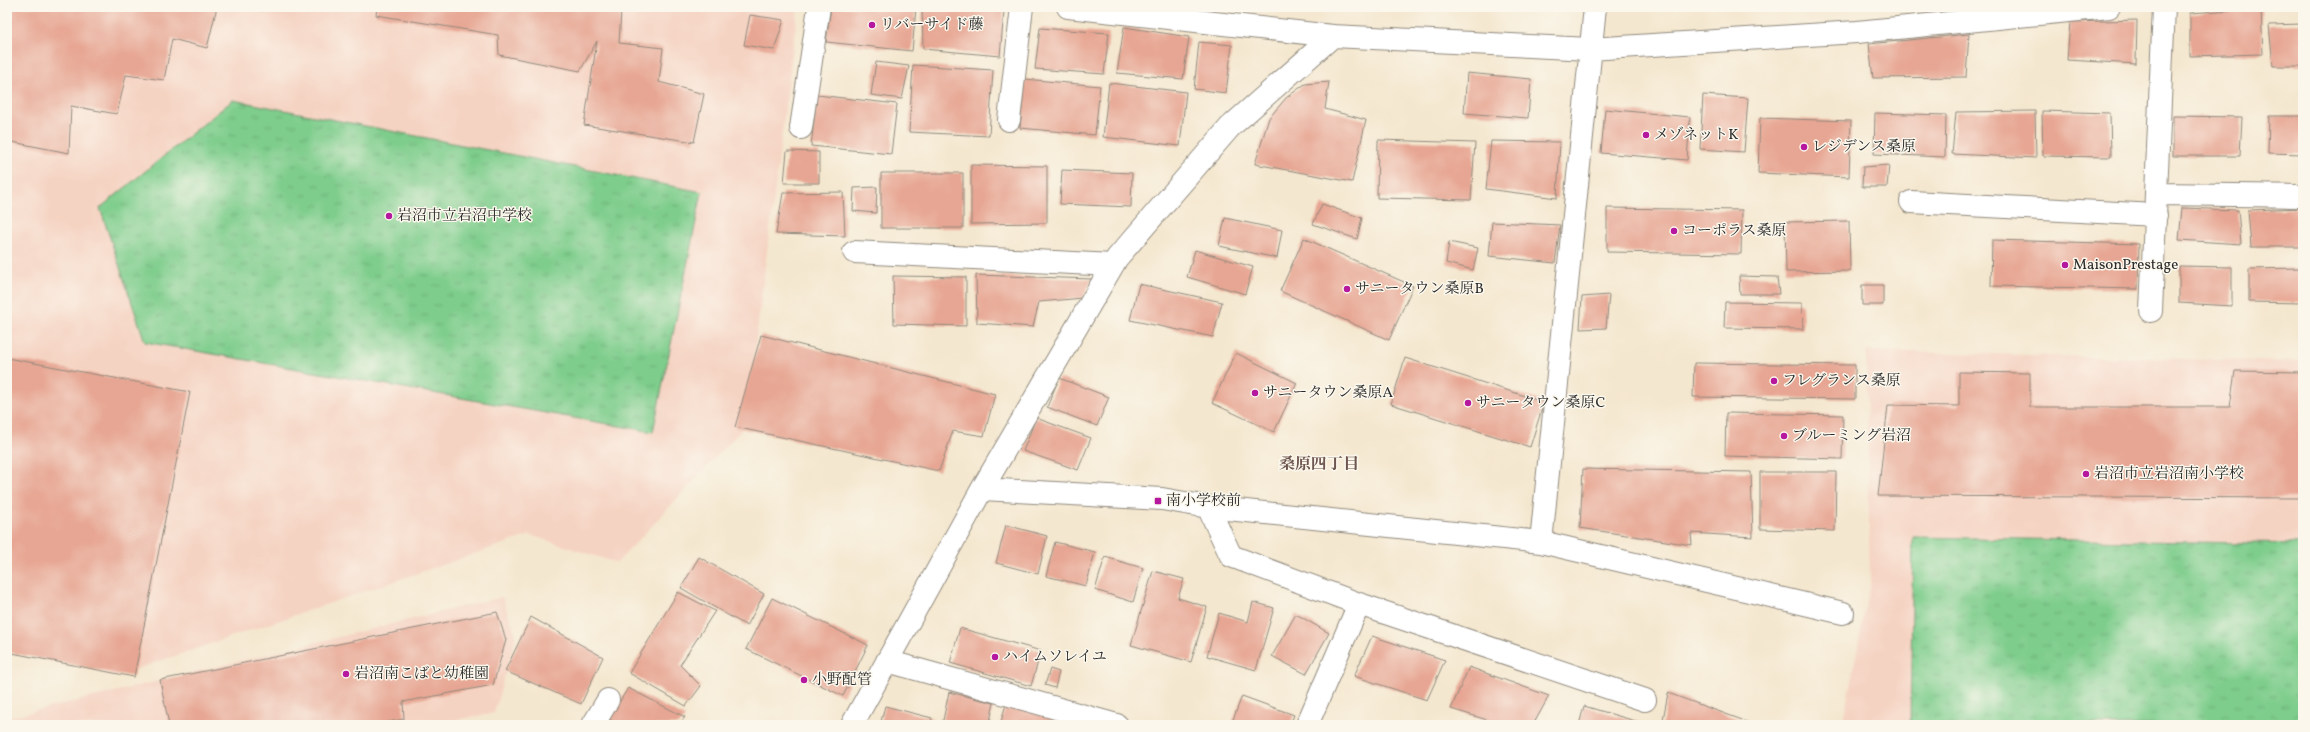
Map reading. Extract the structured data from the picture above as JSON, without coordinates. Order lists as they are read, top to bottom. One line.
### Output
{"districts":["桑原四丁目"],"places":{"other":["リバーサイド藤","メゾネットK","レジデンス桑原","岩沼市立岩沼中学校","コーポラス桑原","MaisonPrestage","サニータウン桑原B","フレグランス桑原","サニータウン桑原A","サニータウン桑原C","ブルーミング岩沼","岩沼市立岩沼南小学校","ハイムソレイユ","岩沼南こばと幼稚園","小野配管"],"transit":["南小学校前"]}}
